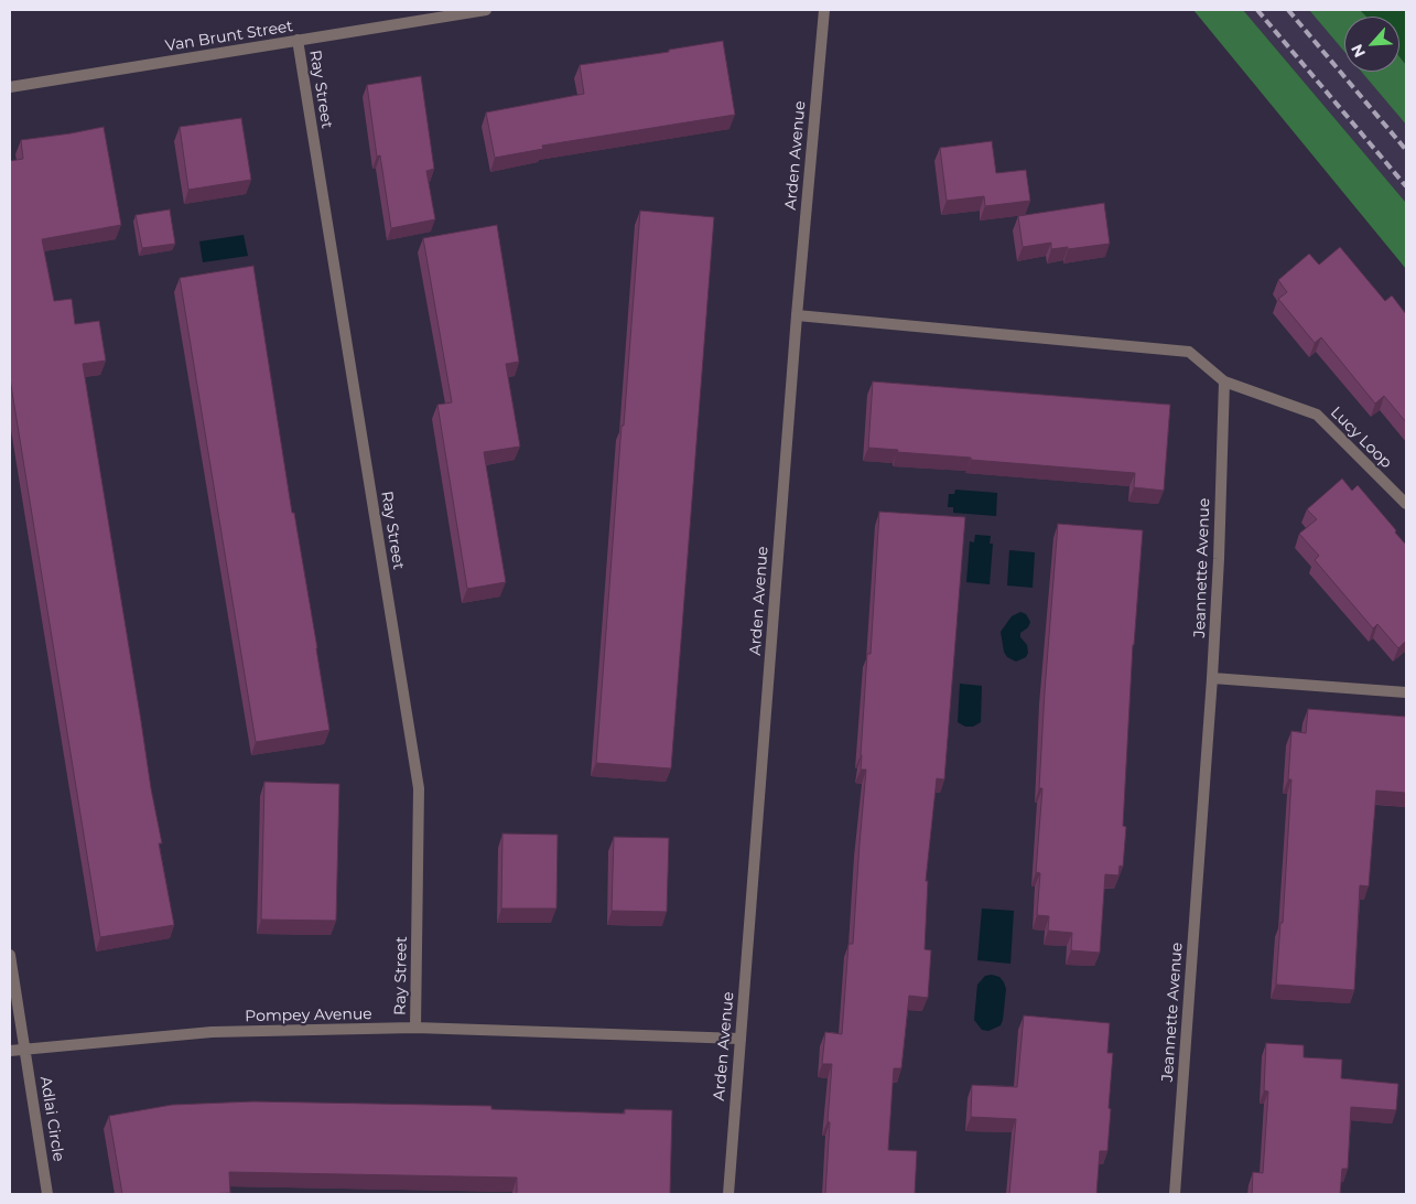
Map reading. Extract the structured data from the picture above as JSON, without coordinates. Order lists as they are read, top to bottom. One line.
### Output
{"streets":{"street":["Van Brunt Street","Ray Street","Arden Avenue","Lucy Loop","Jeannette Avenue","Pompey Avenue","Adlai Circle"]},"crossings":[["Van Brunt Street","Ray Street"],["Ray Street","Pompey Avenue"],["Arden Avenue","Pompey Avenue"],["Lucy Loop","Jeannette Avenue"],["Pompey Avenue","Adlai Circle"]],"north":"bottom left"}
